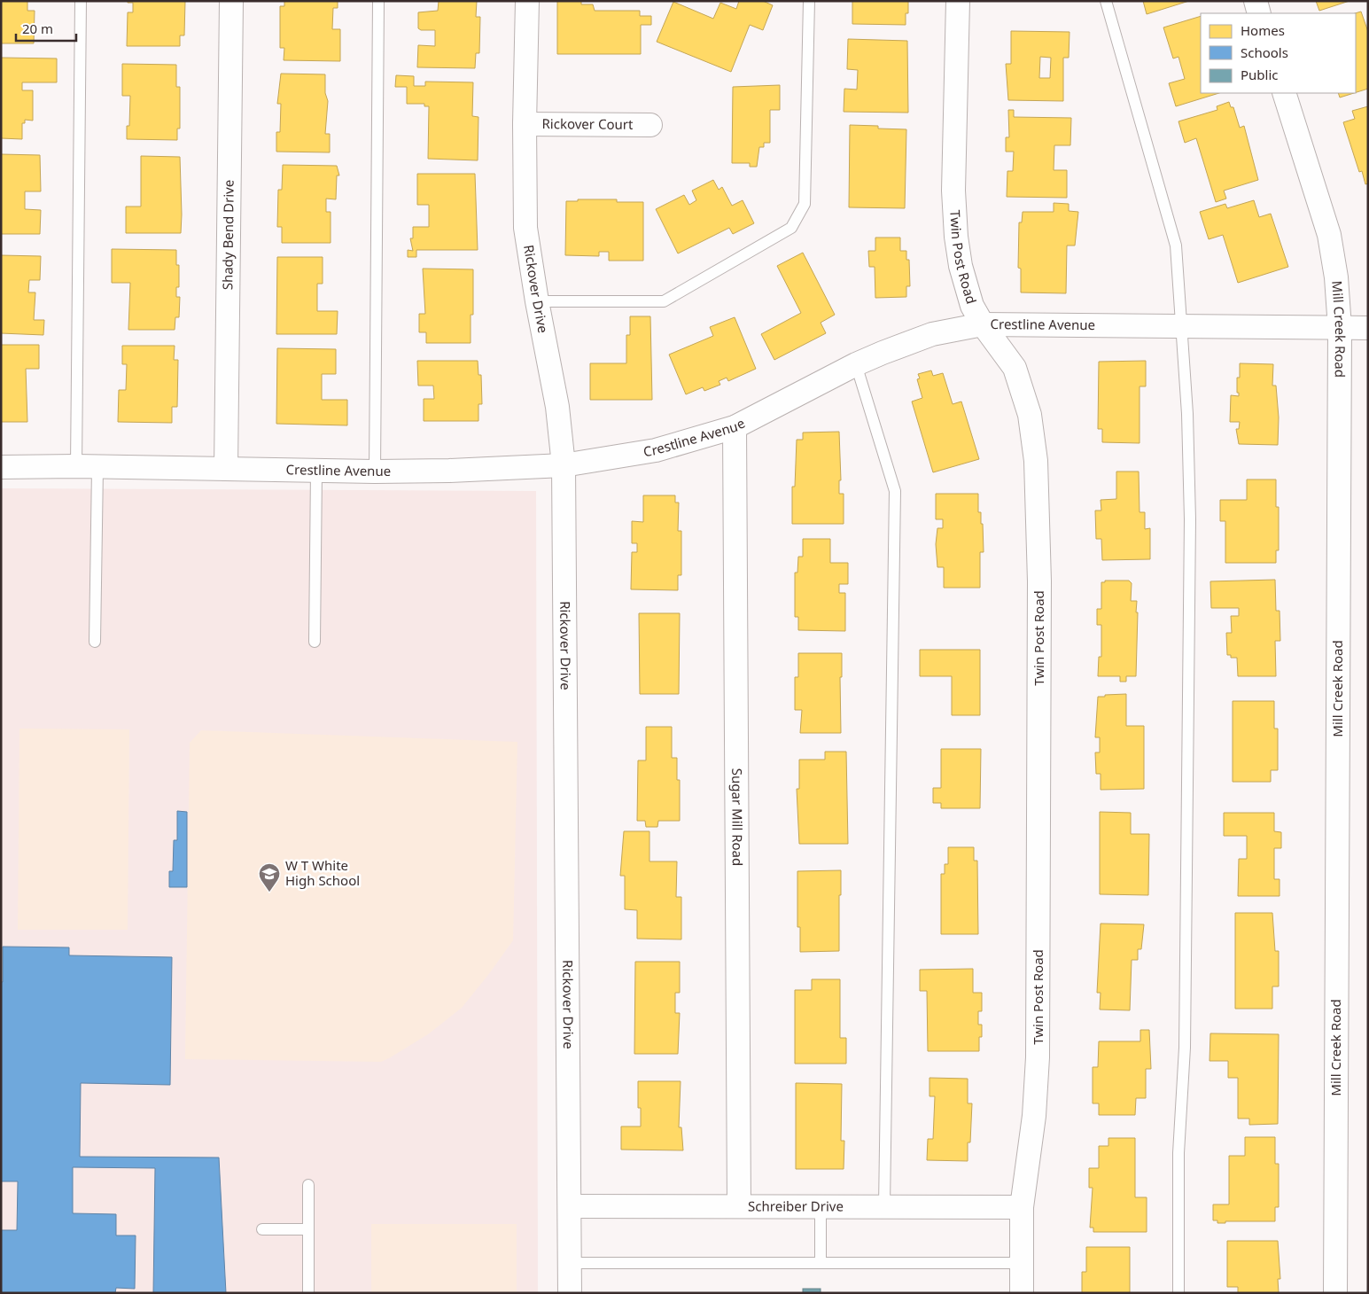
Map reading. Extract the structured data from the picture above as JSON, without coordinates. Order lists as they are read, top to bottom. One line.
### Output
{"streets":{"street":["Rickover Court","Shady Bend Drive","Twin Post Road","Rickover Drive","Crestline Avenue","Mill Creek Road","Sugar Mill Road","Schreiber Drive"]},"crossings":[["Rickover Court","Rickover Drive"],["Shady Bend Drive","Crestline Avenue"],["Twin Post Road","Crestline Avenue"],["Twin Post Road","Schreiber Drive"],["Rickover Drive","Crestline Avenue"],["Rickover Drive","Schreiber Drive"],["Crestline Avenue","Mill Creek Road"],["Crestline Avenue","Sugar Mill Road"],["Sugar Mill Road","Schreiber Drive"]],"places":{"school or university":["W T White High School"]},"legend":["Homes","Schools","Public"],"scale_bar":"20 m"}
